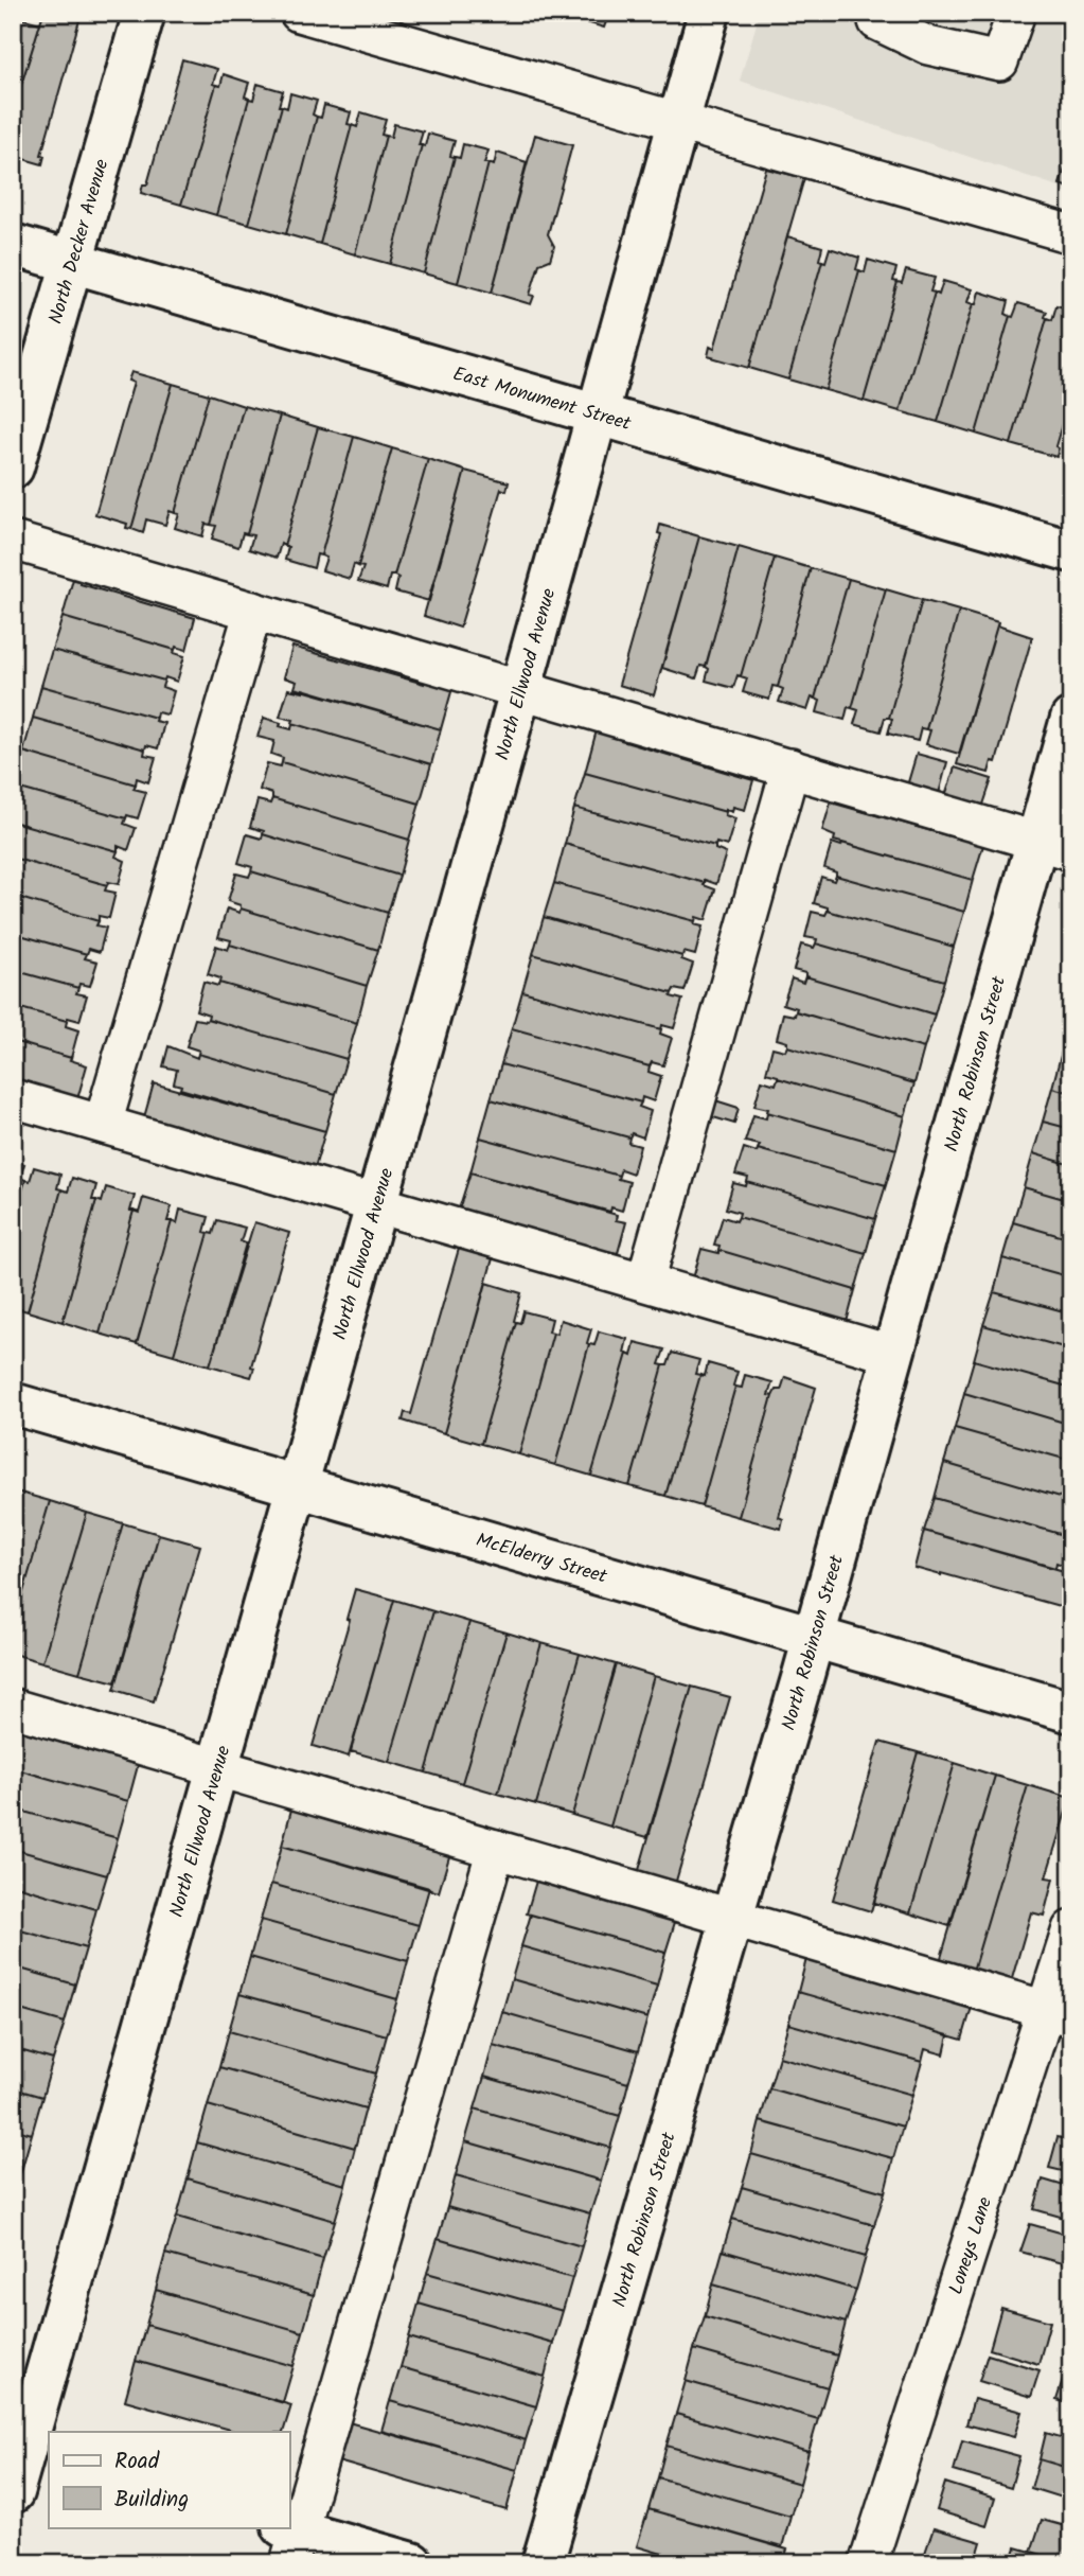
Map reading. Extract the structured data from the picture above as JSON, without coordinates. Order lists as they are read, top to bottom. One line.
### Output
{"streets":{"street":["North Decker Avenue","East Monument Street","North Ellwood Avenue","North Robinson Street","McElderry Street"],"lane":["Loneys Lane"]},"crossings":[["North Decker Avenue","East Monument Street"],["East Monument Street","North Ellwood Avenue"],["North Ellwood Avenue","McElderry Street"],["North Robinson Street","McElderry Street"]],"legend":["Road","Building"]}
